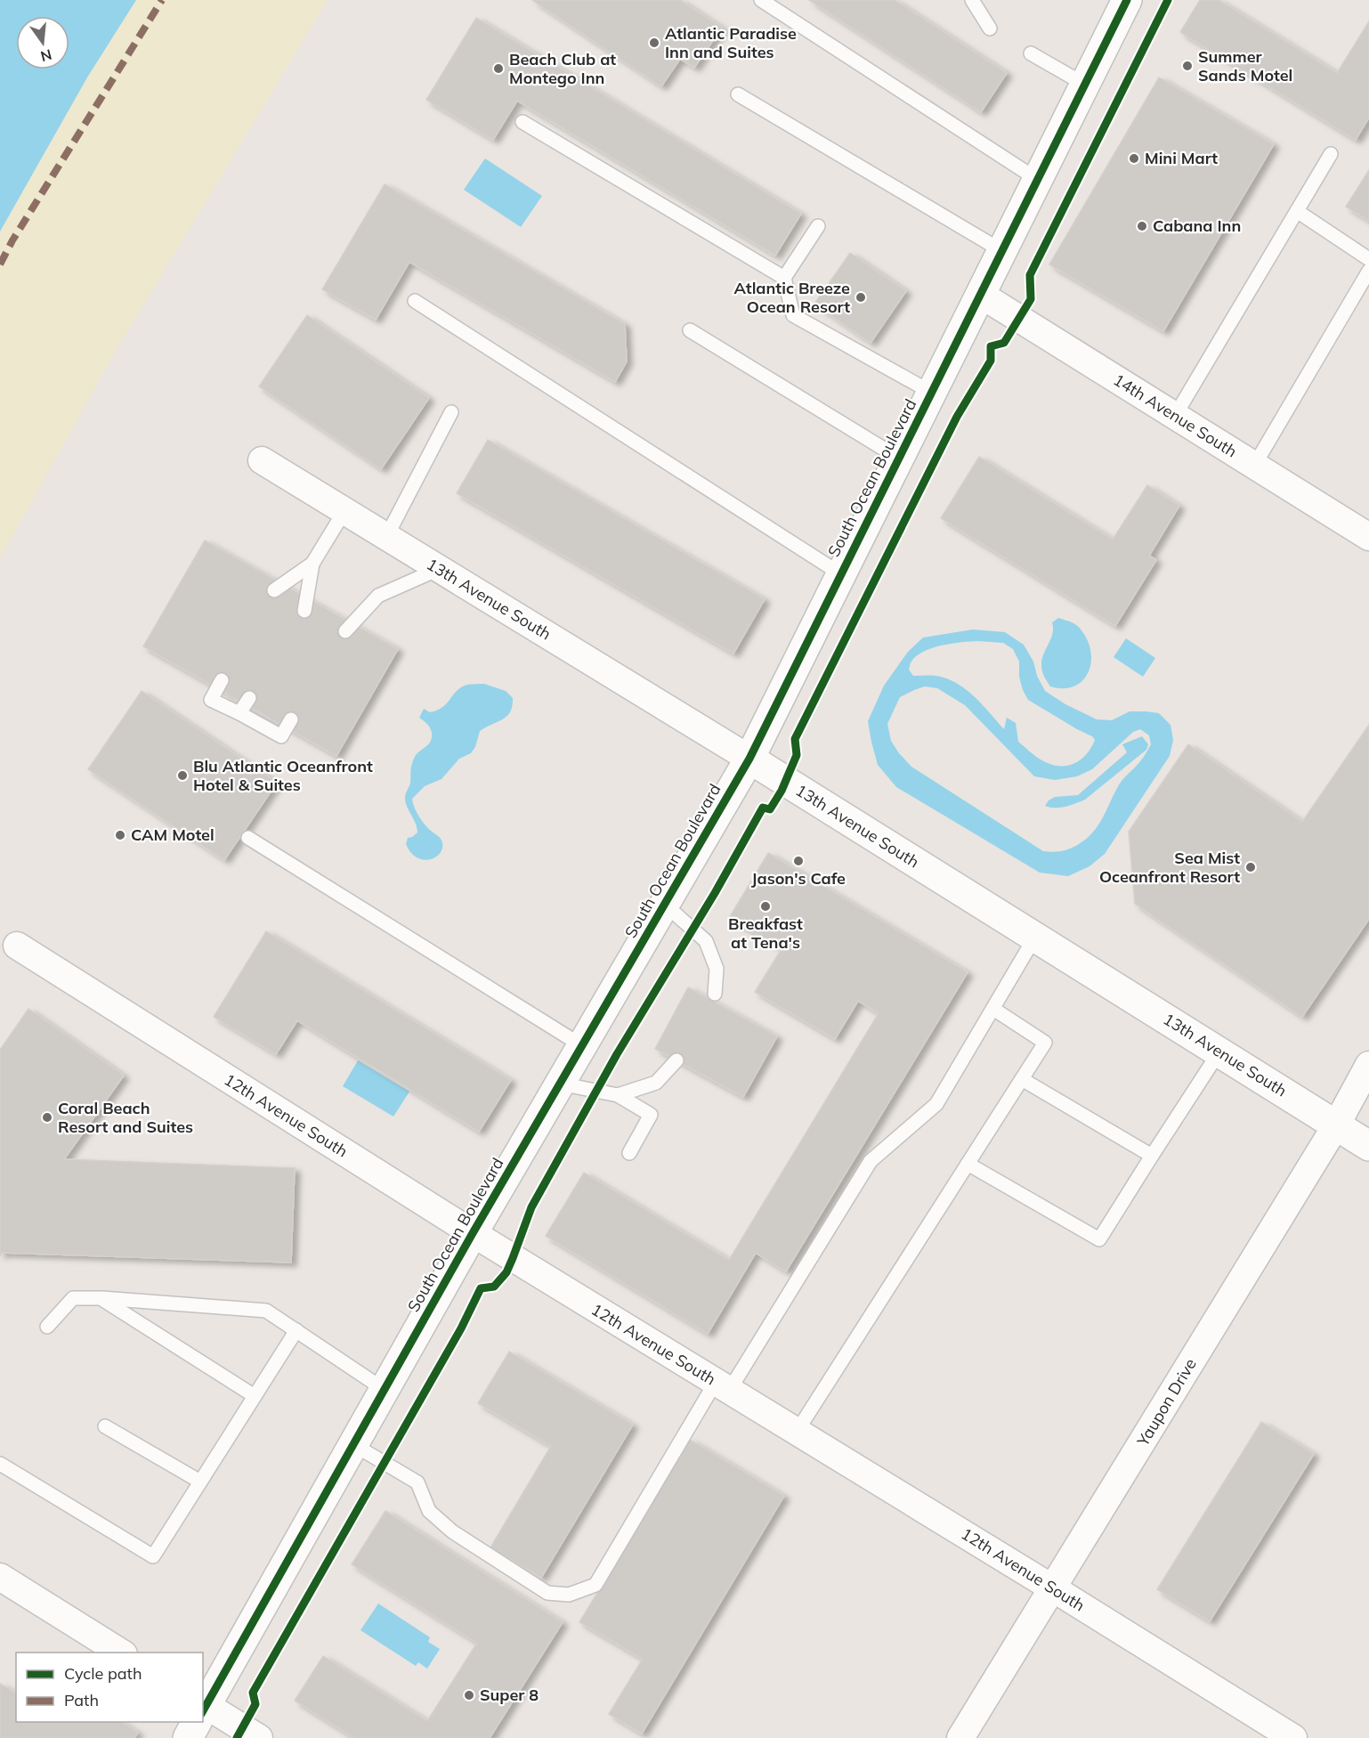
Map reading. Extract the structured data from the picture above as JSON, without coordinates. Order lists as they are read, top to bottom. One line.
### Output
{"streets":{"main road":["South Ocean Boulevard","13th Avenue South"],"street":["14th Avenue South","12th Avenue South","Yaupon Drive"]},"crossings":[["14th Avenue South","South Ocean Boulevard"],["South Ocean Boulevard","13th Avenue South"],["South Ocean Boulevard","12th Avenue South"],["13th Avenue South","Yaupon Drive"],["12th Avenue South","Yaupon Drive"]],"places":["Atlantic Paradise Inn and Suites","Summer Sands Motel","Beach Club at Montego Inn","Mini Mart","Cabana Inn","Atlantic Breeze Ocean Resort","Blu Atlantic Oceanfront Hotel & Suites","CAM Motel","Jason's Cafe","Sea Mist Oceanfront Resort","Breakfast at Tena's","Coral Beach Resort and Suites","Super 8"],"legend":["Cycle path","Path"],"north":"bottom"}
